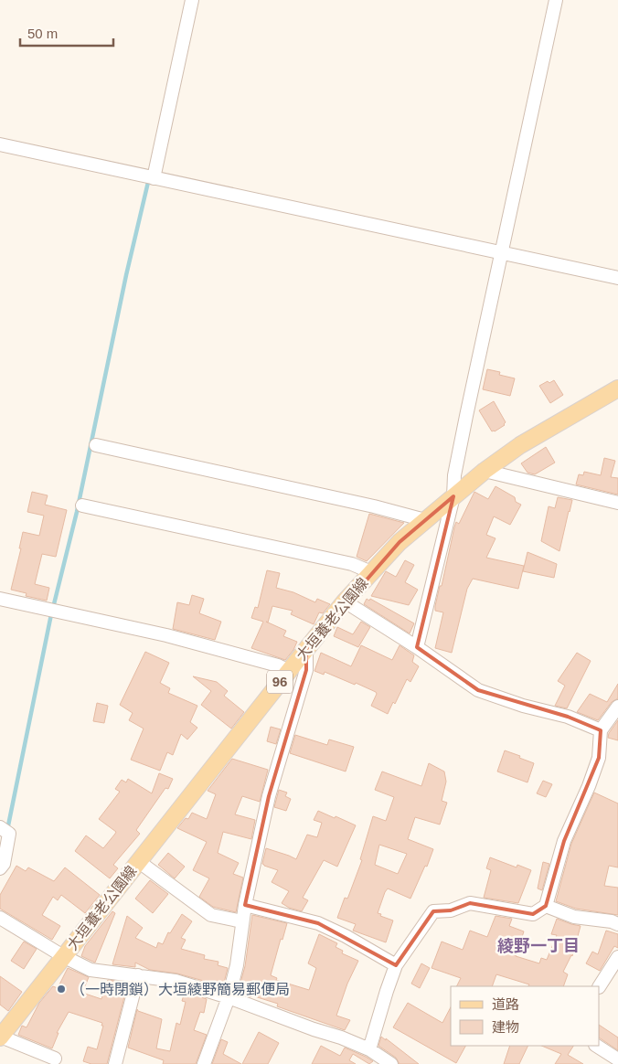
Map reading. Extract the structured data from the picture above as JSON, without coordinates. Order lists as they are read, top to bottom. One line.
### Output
{"streets":{"main road":["大垣養老公園線","96"]},"districts":["綾野一丁目"],"places":["（一時閉鎖）大垣綾野簡易郵便局"],"legend":["道路","建物"],"scale_bar":"50 m"}
